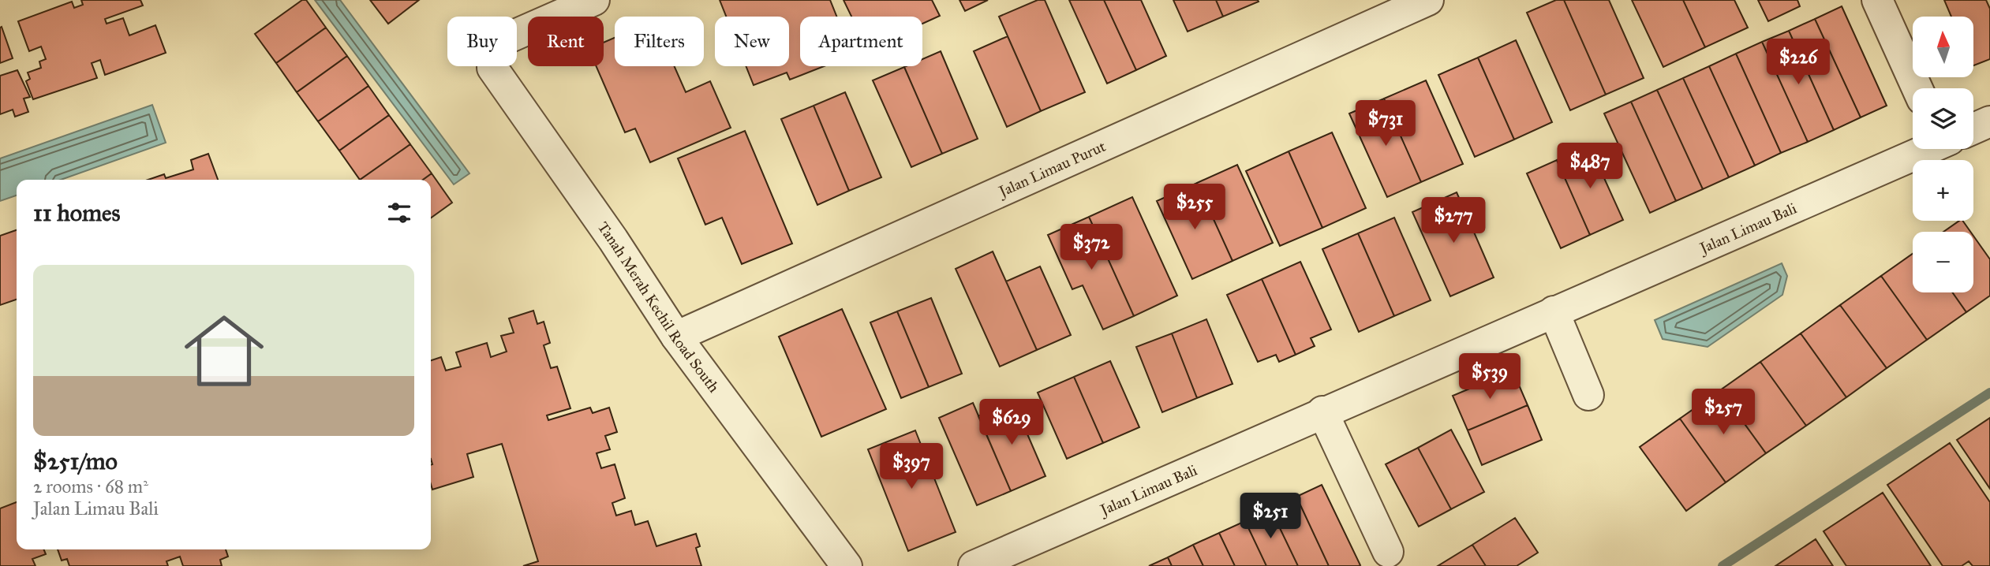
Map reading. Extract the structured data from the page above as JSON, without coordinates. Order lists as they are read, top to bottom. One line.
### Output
{"streets":{"street":["Jalan Limau Purut","Jalan Limau Bali","Tanah Merah Kechil Road South"]},"crossings":[["Jalan Limau Purut","Tanah Merah Kechil Road South"]],"north":"top","page":{"map_buttons":["+","−"],"chip":["Buy","Rent","Filters","New","Apartment"],"price":["$226","$731","$487","$255","$277","$372","$539","$257","$629","$397","$251"],"heading":"11 homes","list":[{"name":"$251/mo","note":"2 rooms · 68 m² · Jalan Limau Bali"}]}}
